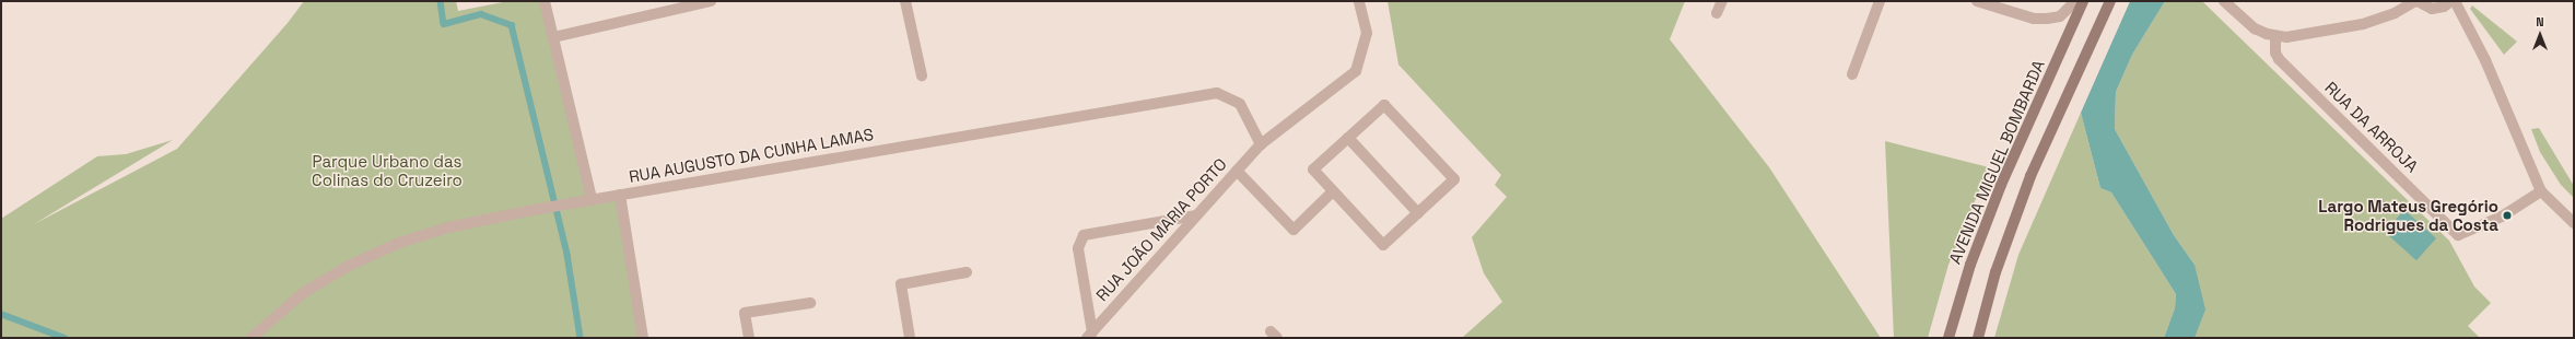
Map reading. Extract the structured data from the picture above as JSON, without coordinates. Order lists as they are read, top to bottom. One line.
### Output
{"streets":{"main road":["AVENIDA MIGUEL BOMBARDA"],"street":["RUA DA ARROJA","RUA AUGUSTO DA CUNHA LAMAS","RUA JOÃO MARIA PORTO"]},"crossings":[["RUA AUGUSTO DA CUNHA LAMAS","RUA JOÃO MARIA PORTO"]],"parks":["Parque Urbano das Colinas do Cruzeiro"],"places":["Largo Mateus Gregório Rodrigues da Costa"],"north":"top"}
